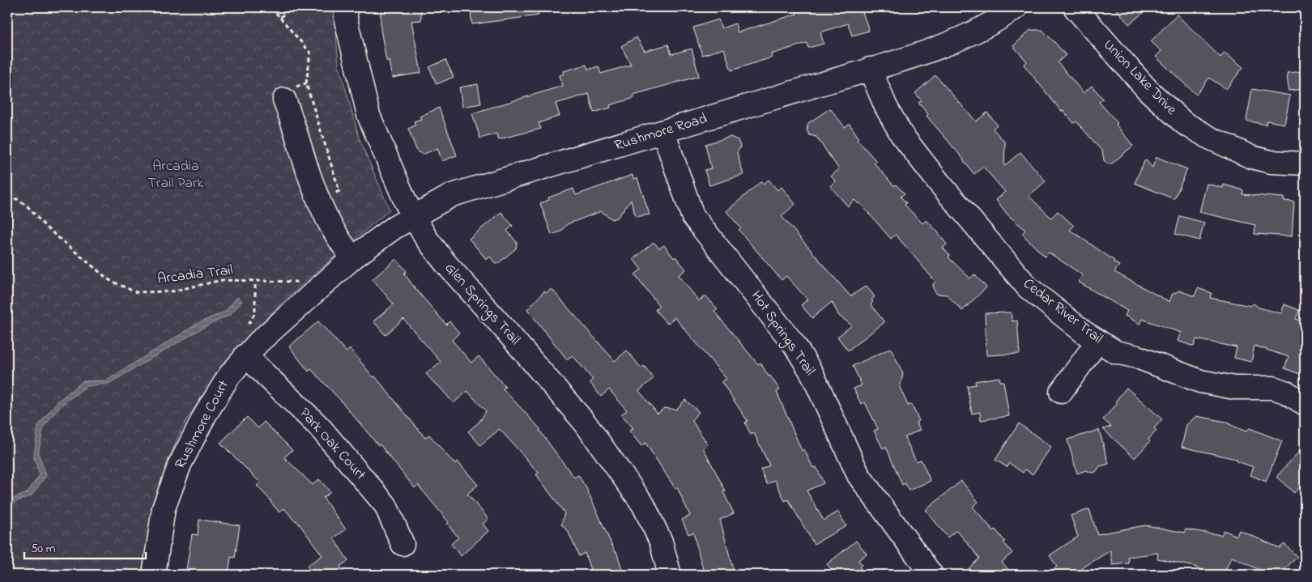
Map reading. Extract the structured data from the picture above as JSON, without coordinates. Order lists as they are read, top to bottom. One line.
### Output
{"streets":{"street":["Union Lake Drive","Rushmore Road","Glen Springs Trail","Cedar River Trail","Hot Springs Trail","Rushmore Court","Park Oak Court"],"path":["Arcadia Trail"]},"crossings":[["Rushmore Road","Arcadia Trail"],["Rushmore Road","Glen Springs Trail"],["Rushmore Road","Cedar River Trail"],["Rushmore Road","Hot Springs Trail"],["Rushmore Road","Rushmore Court"],["Arcadia Trail","Rushmore Court"],["Rushmore Court","Park Oak Court"]],"parks":["Arcadia Trail Park"],"scale_bar":"50 m"}
